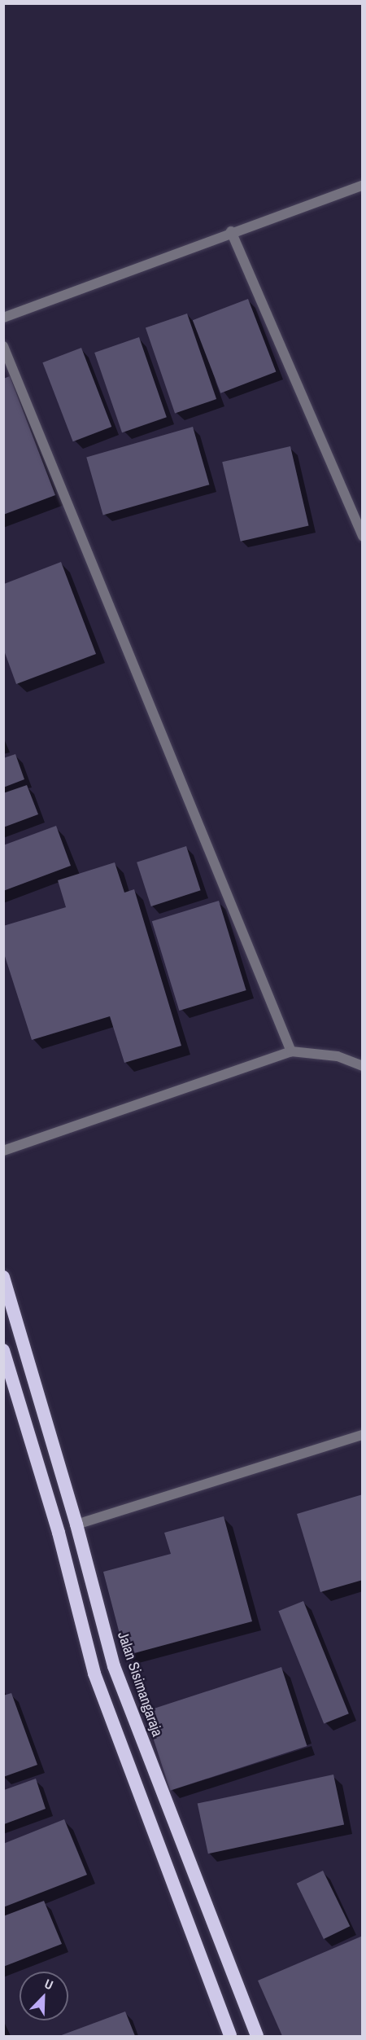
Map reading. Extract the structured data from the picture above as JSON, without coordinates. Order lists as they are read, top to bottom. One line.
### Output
{"streets":{"highway":["Jalan Sisimangaraja"]},"north":"top right"}
